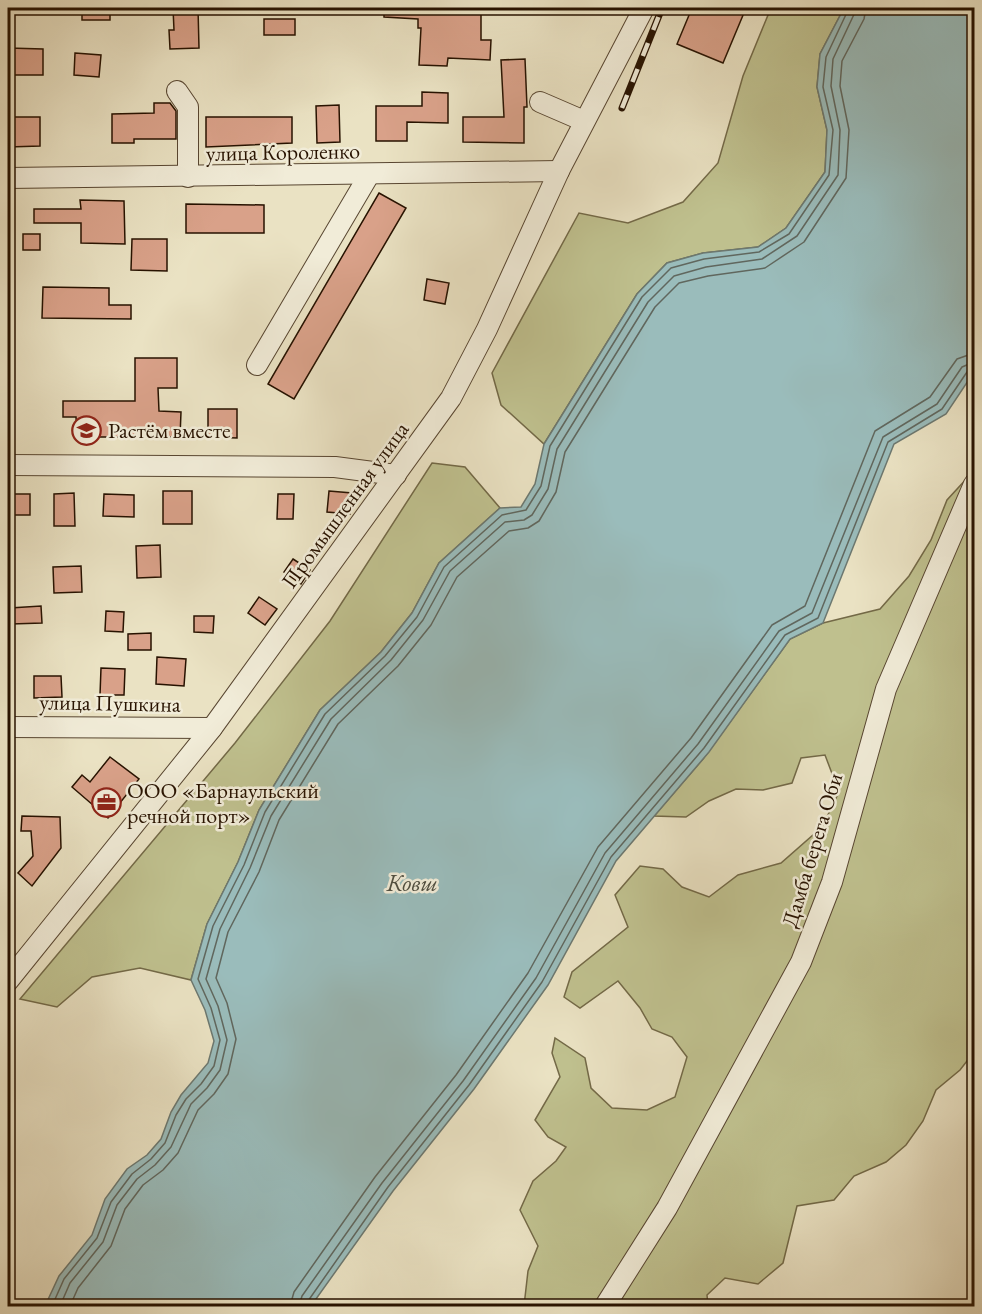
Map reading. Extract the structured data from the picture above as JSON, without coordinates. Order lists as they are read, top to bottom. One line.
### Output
{"streets":{"street":["улица Короленко","Промышленная улица","улица Пушкина","Дамба берега Оби"]},"crossings":[["улица Короленко","Промышленная улица"],["Промышленная улица","улица Пушкина"]],"water":["Ковш"],"places":{"school or university":["Растём вместе"],"office":["ООО «Барнаульский речной порт»"]}}
